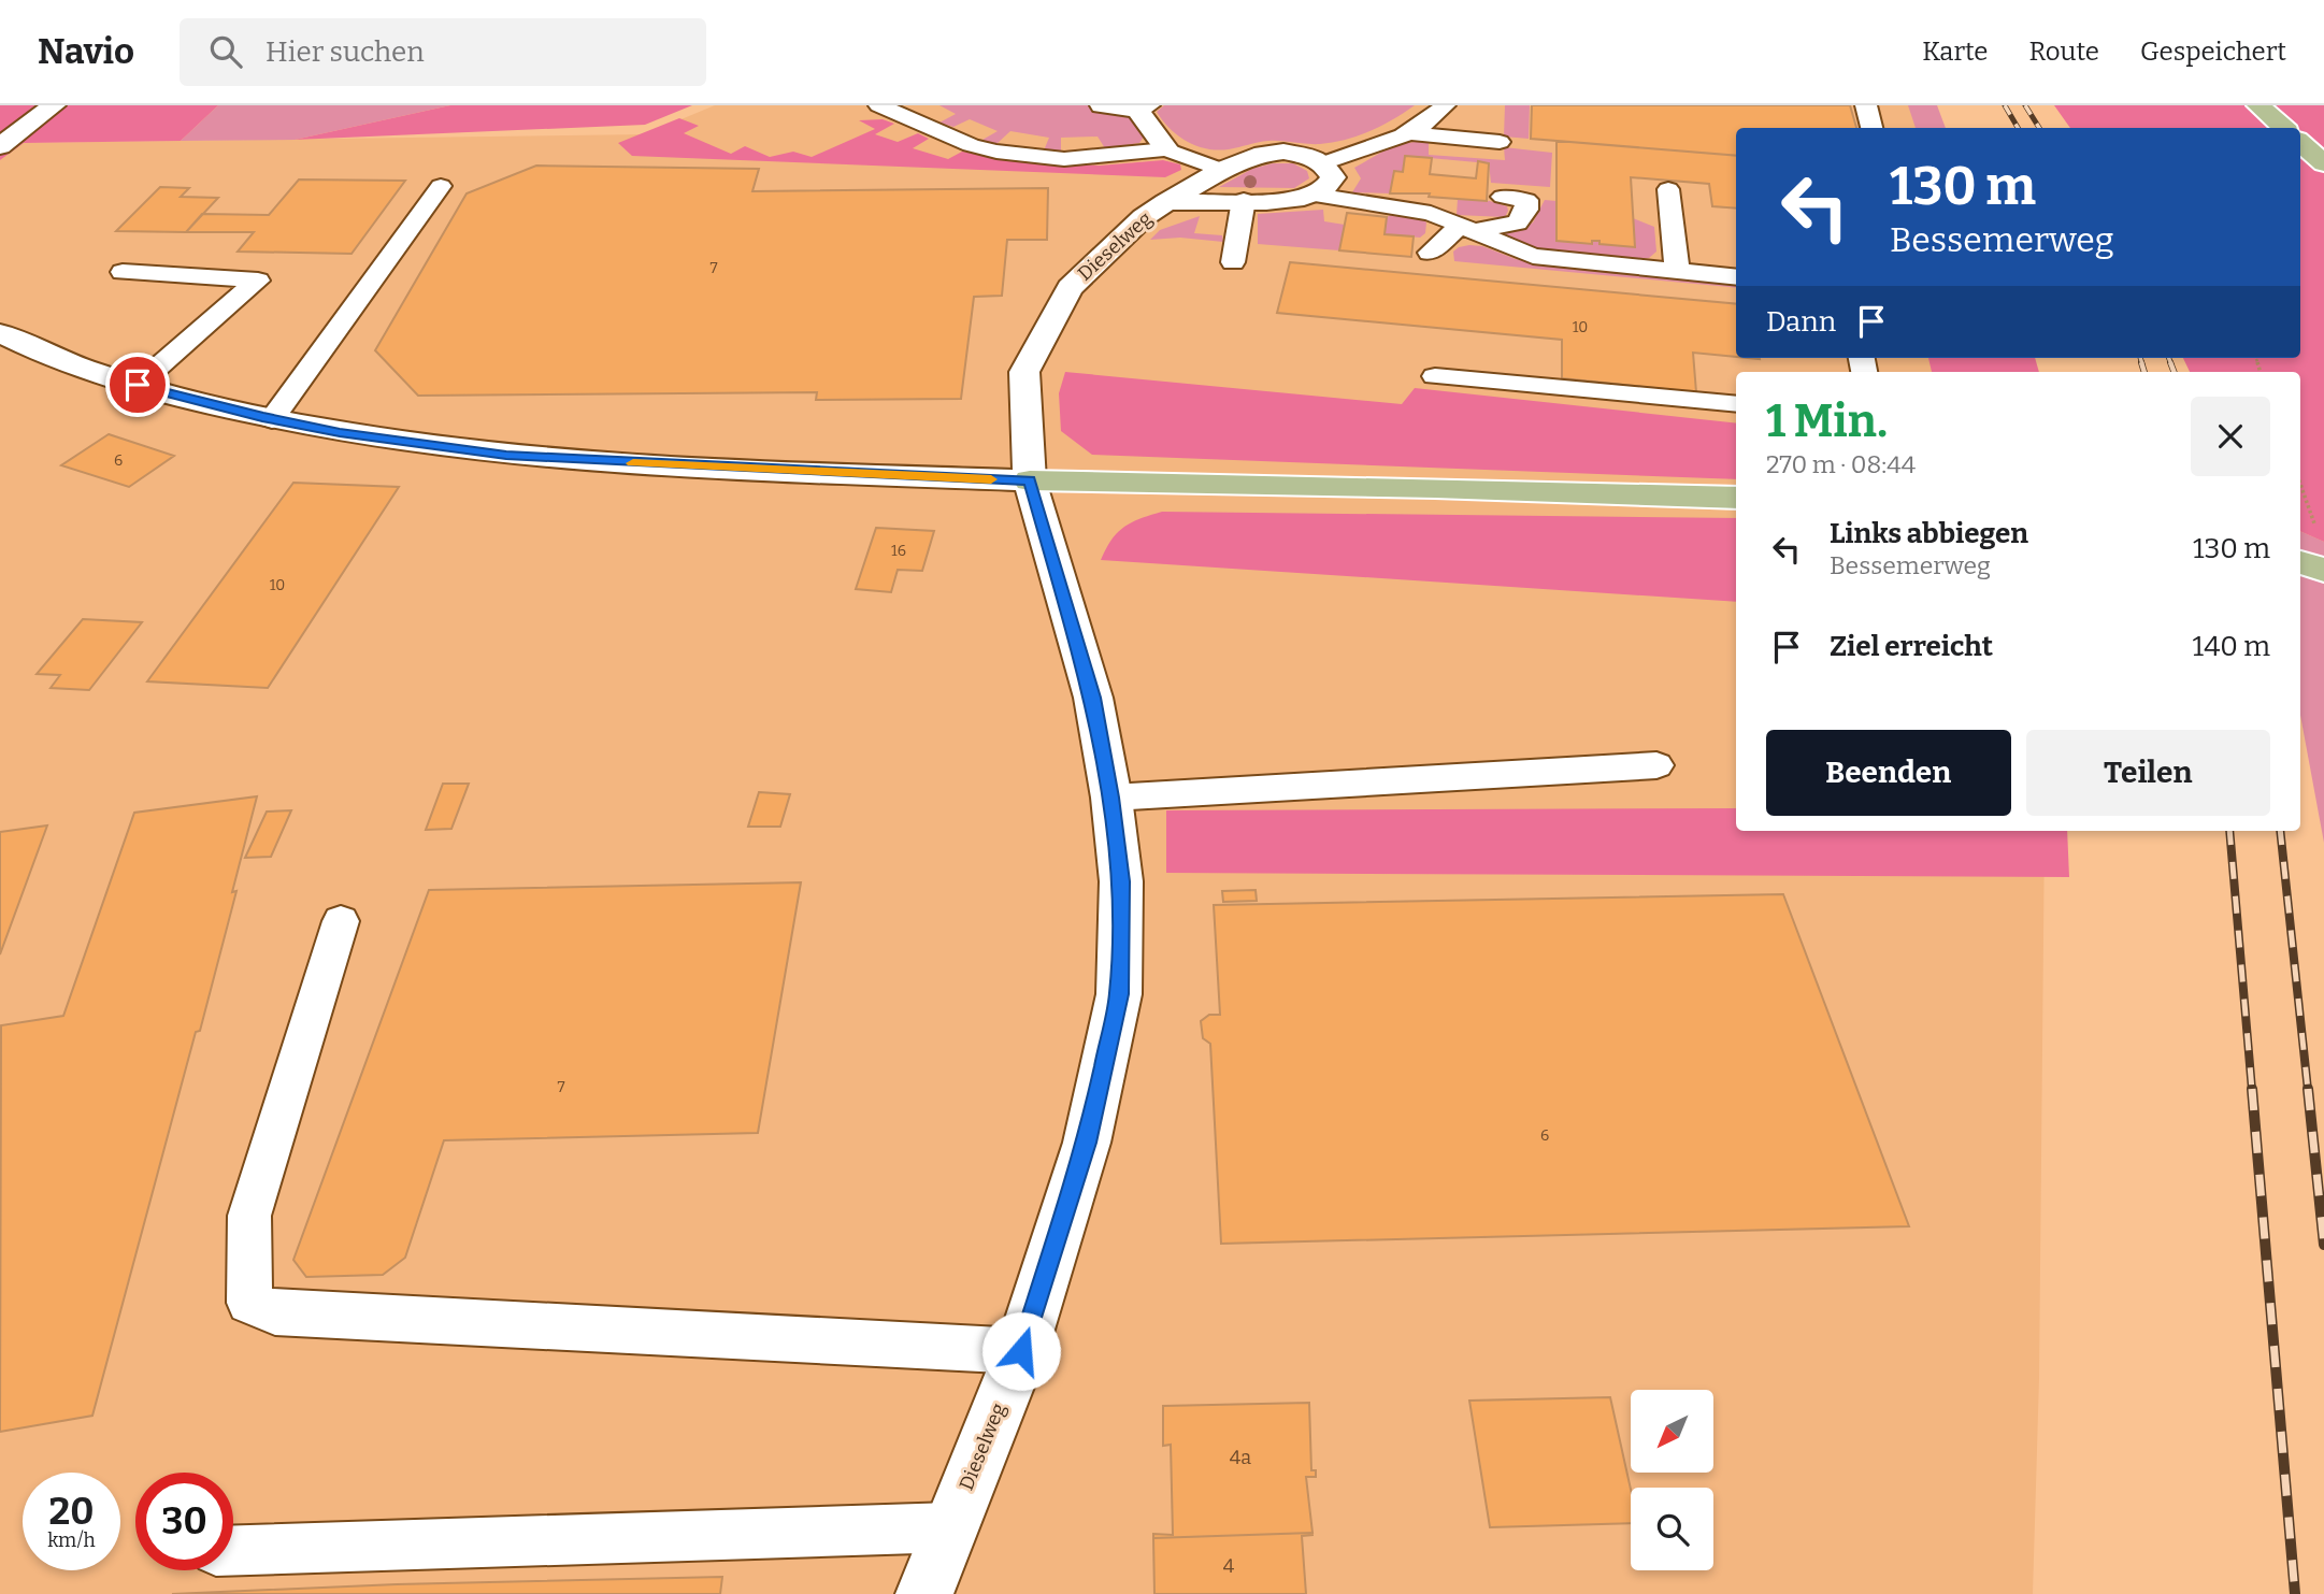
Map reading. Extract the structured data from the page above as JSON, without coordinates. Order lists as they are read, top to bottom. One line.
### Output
{"streets":{"street":["Dieselweg"]},"house_numbers":["7","10","6","16","10","7","6","4a","4"],"north":"bottom left","page":{"header":"Navio","search":"Hier suchen","nav":["Karte","Route","Gespeichert"],"turn":["130 m","Bessemerweg"],"then":"Dann","heading":["1 Min.","270 m · 08:44"],"list":[{"name":"Links abbiegen","note":"Bessemerweg","value":"130 m"},{"name":"Ziel erreicht","value":"140 m"}],"buttons":["Beenden","Teilen"],"speed":"20 km/h","limit":"30"}}
